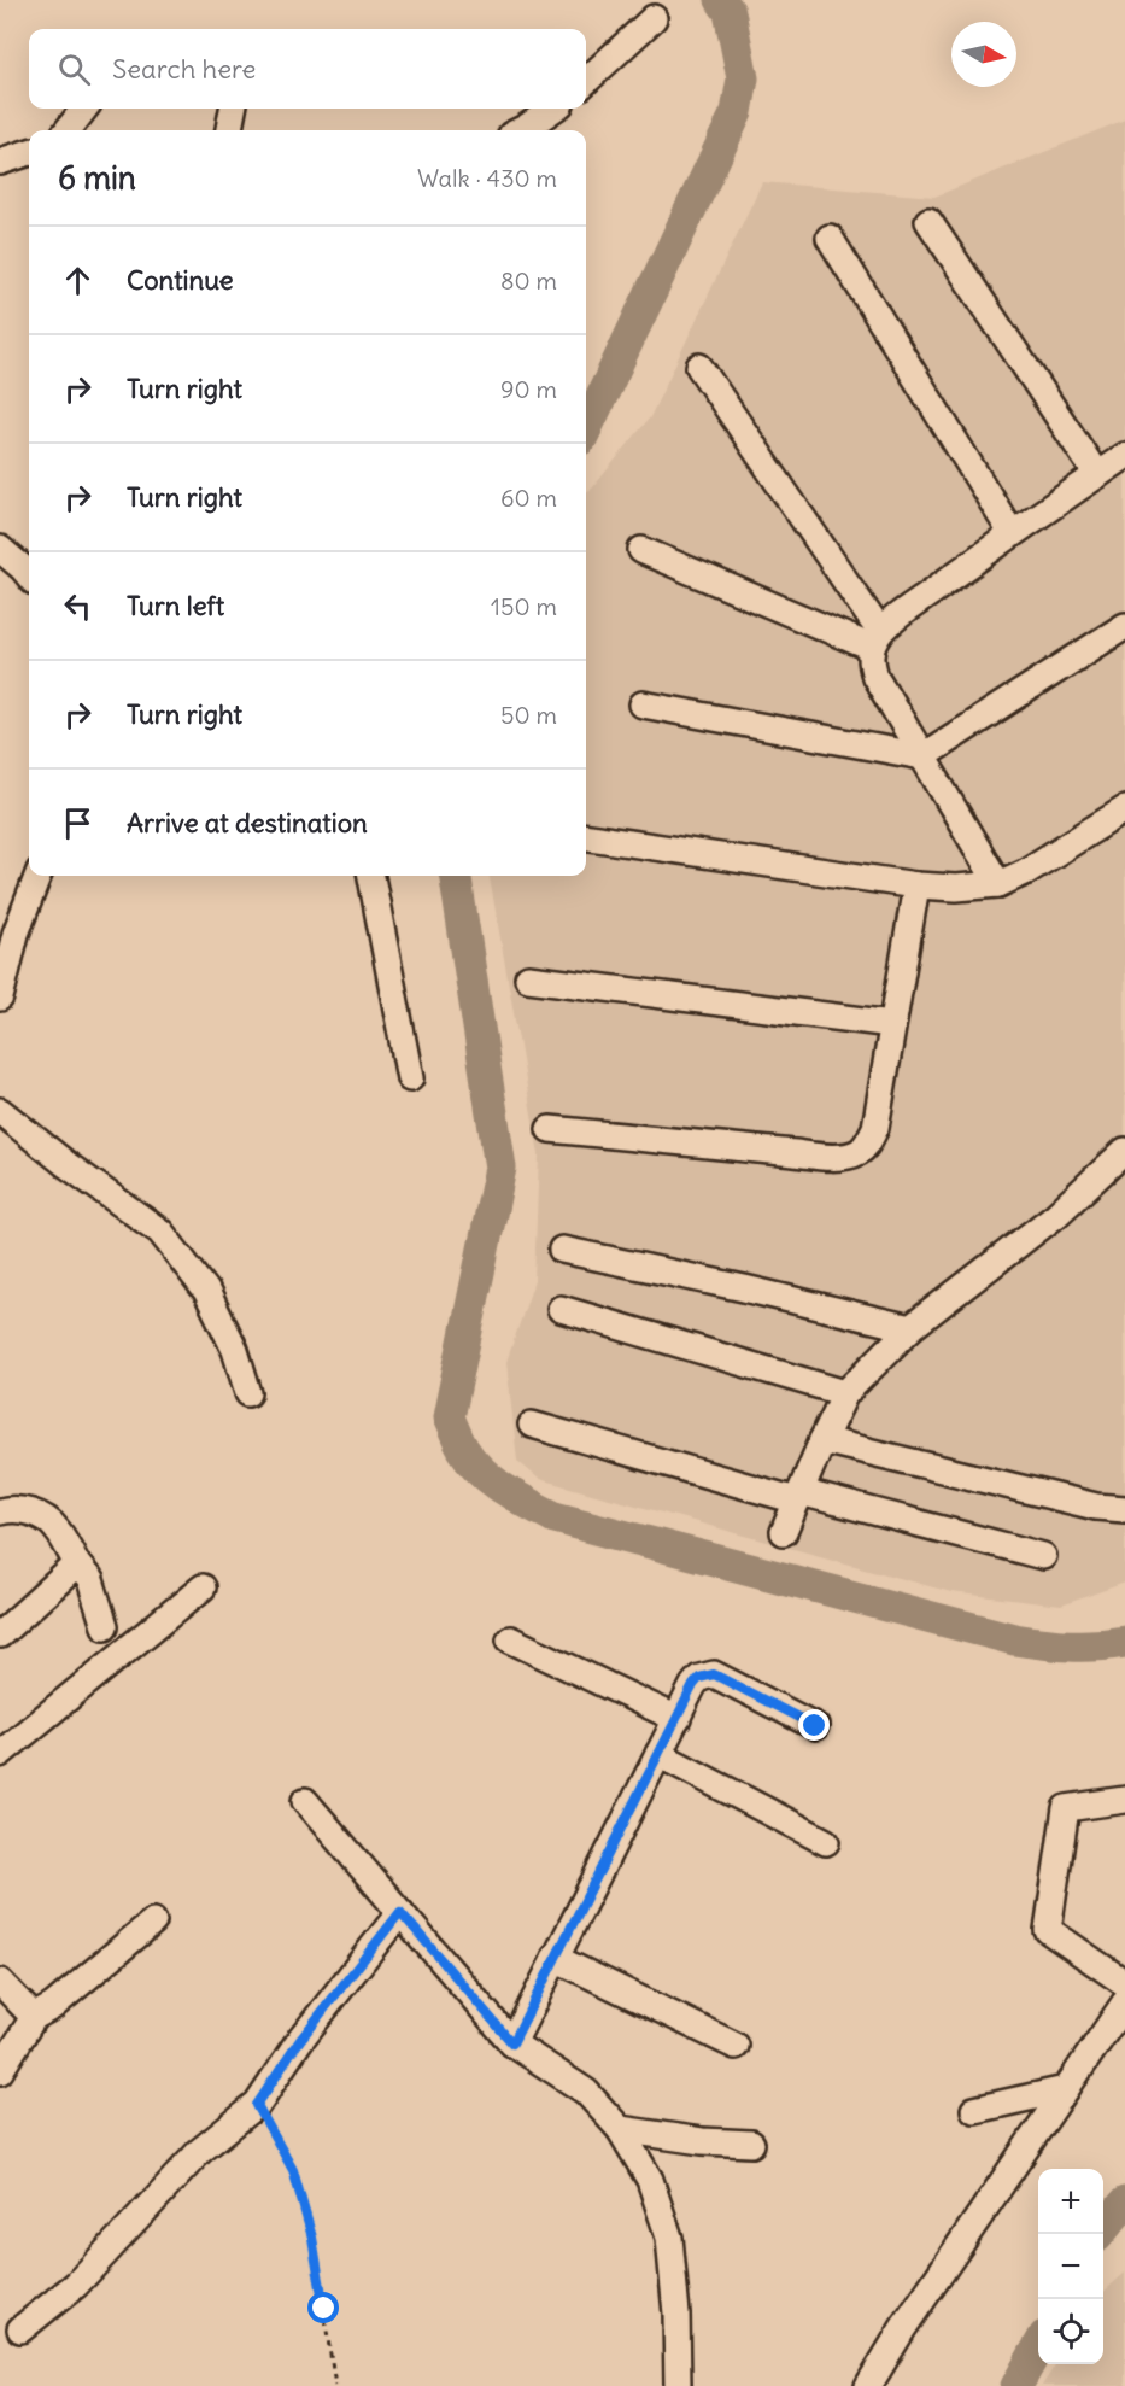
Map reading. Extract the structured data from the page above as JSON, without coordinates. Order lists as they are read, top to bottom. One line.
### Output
{"north":"right","page":{"search":"Search here","heading":["6 min","Walk · 430 m"],"list":[["Continue","80 m"],["Turn right","90 m"],["Turn right","60 m"],["Turn left","150 m"],["Turn right","50 m"],"Arrive at destination"],"map_buttons":["+","−"]}}
